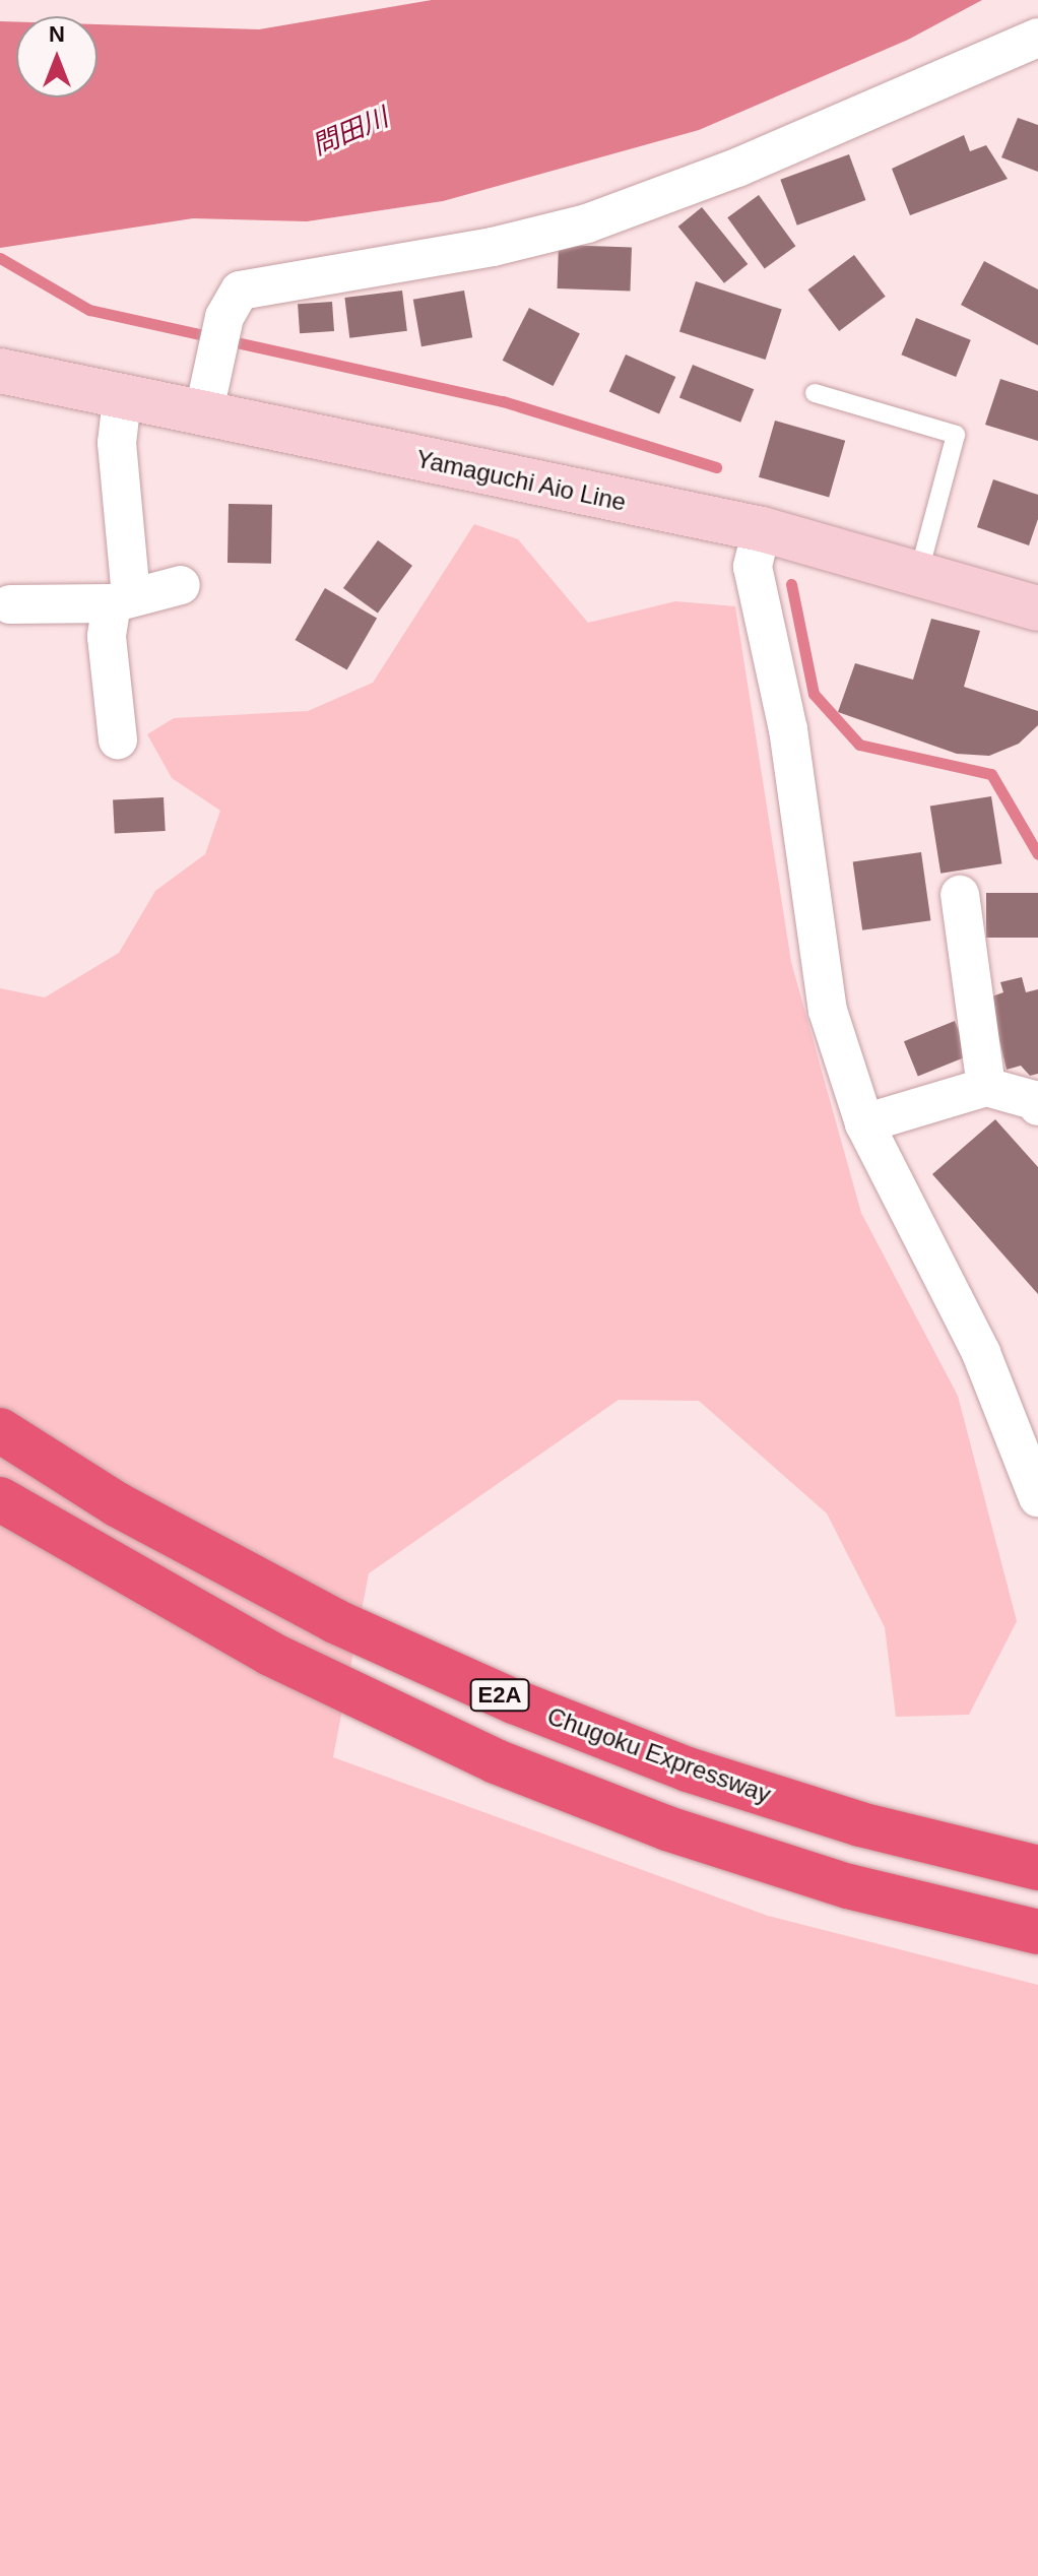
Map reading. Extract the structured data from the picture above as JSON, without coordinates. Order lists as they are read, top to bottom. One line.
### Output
{"streets":{"highway":["E2A","Chugoku Expressway"],"main road":["Yamaguchi Aio Line"]},"water":["問田川"],"north":"top"}
